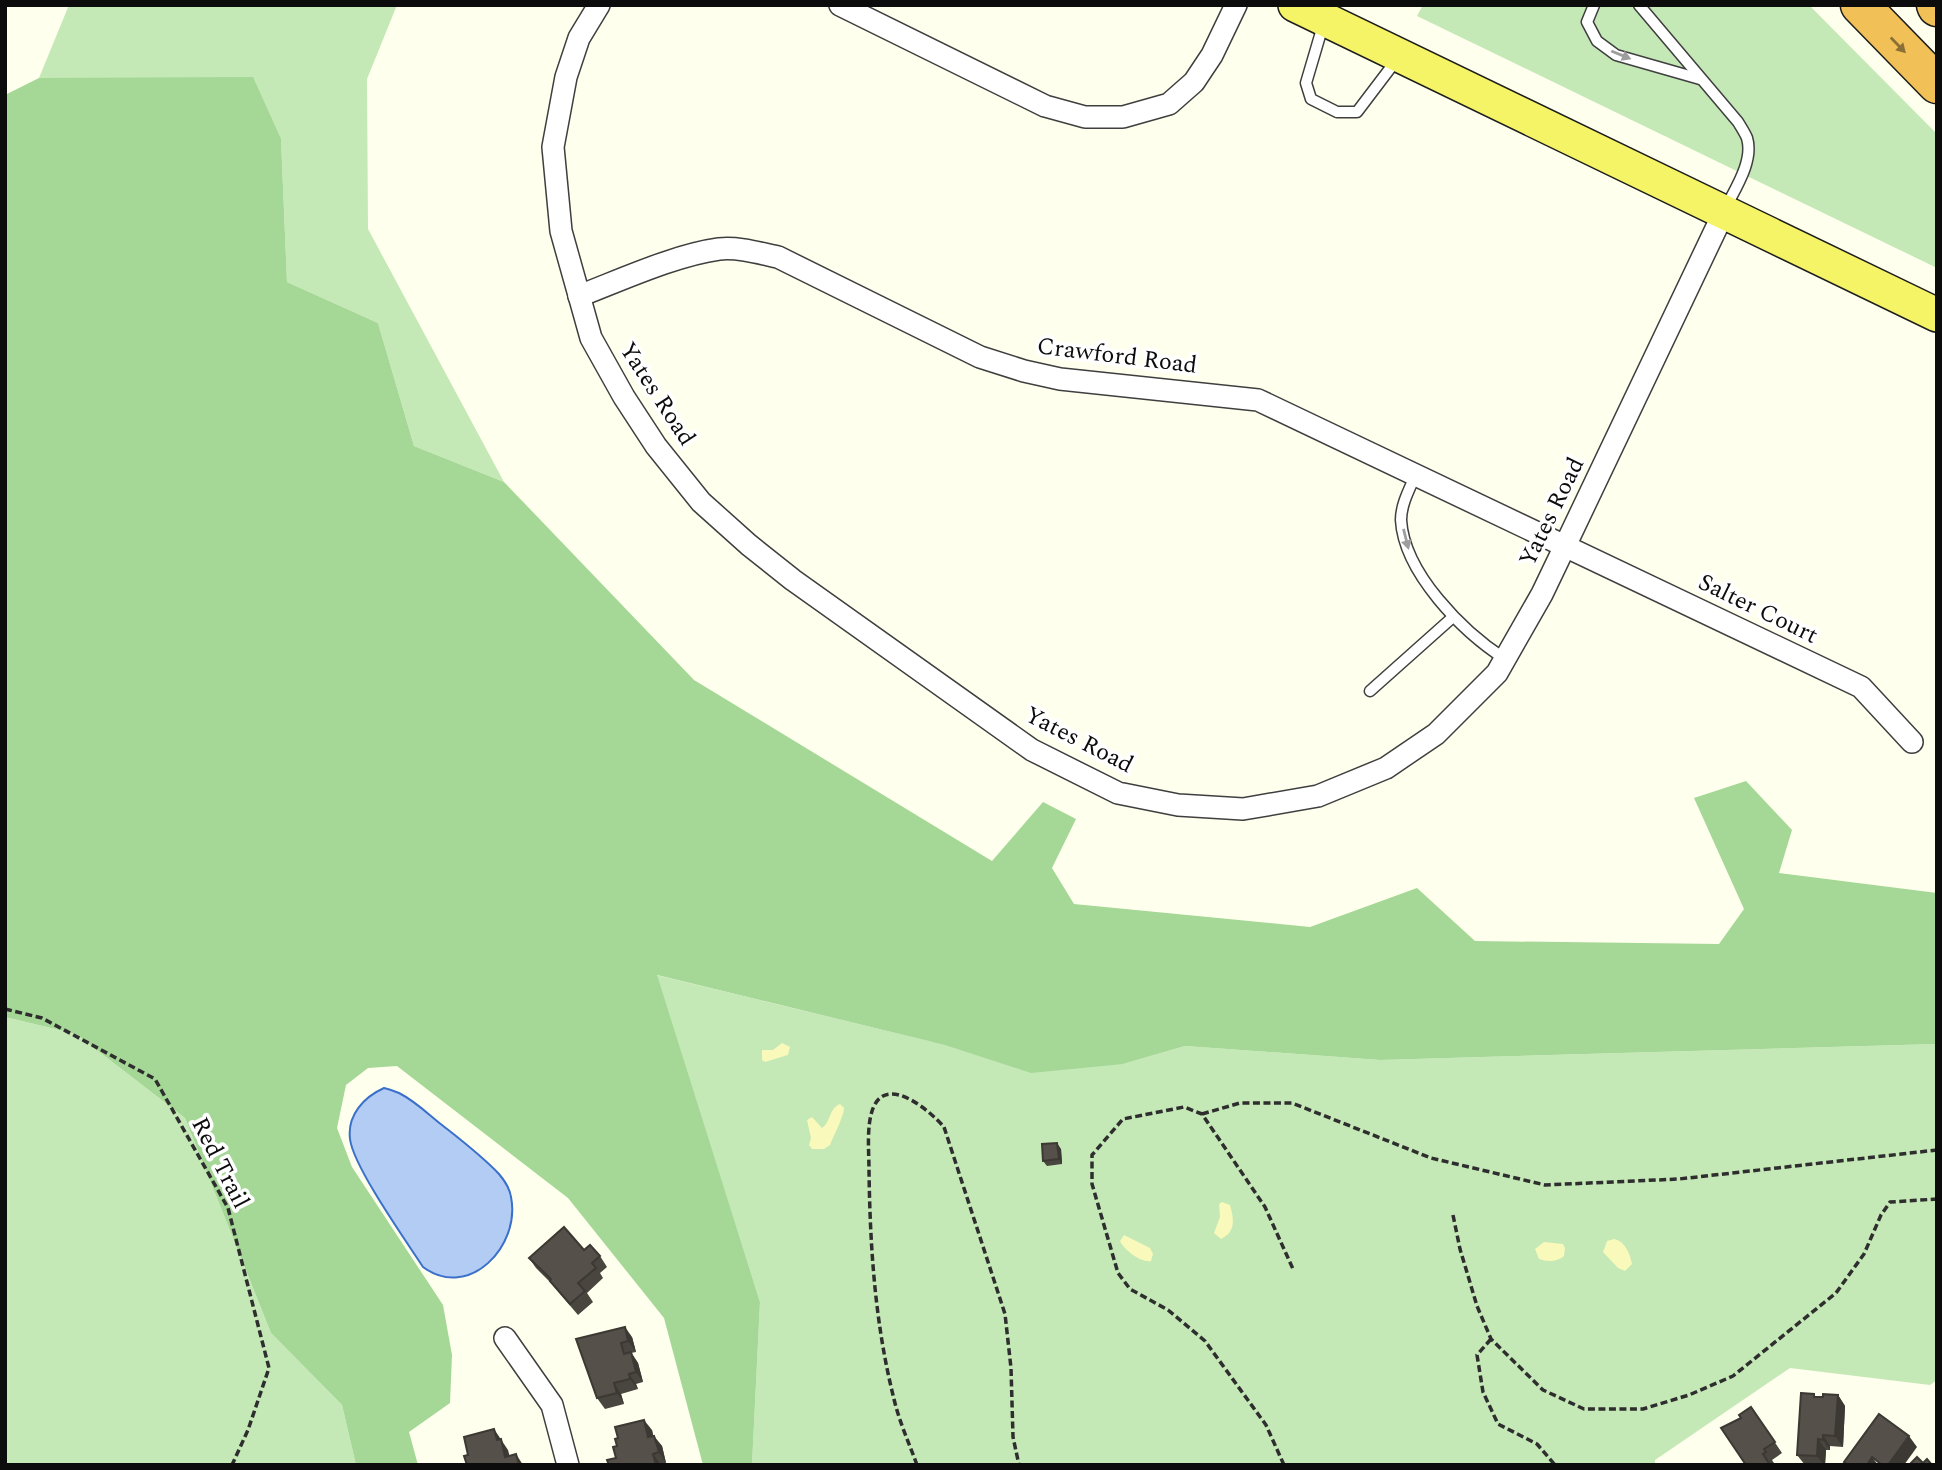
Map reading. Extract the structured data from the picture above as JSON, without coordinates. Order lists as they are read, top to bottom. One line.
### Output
{"streets":{"street":["Crawford Road","Yates Road","Salter Court"],"path":["Red Trail"]},"crossings":[["Crawford Road","Yates Road"],["Crawford Road","Salter Court"],["Yates Road","Salter Court"]]}
